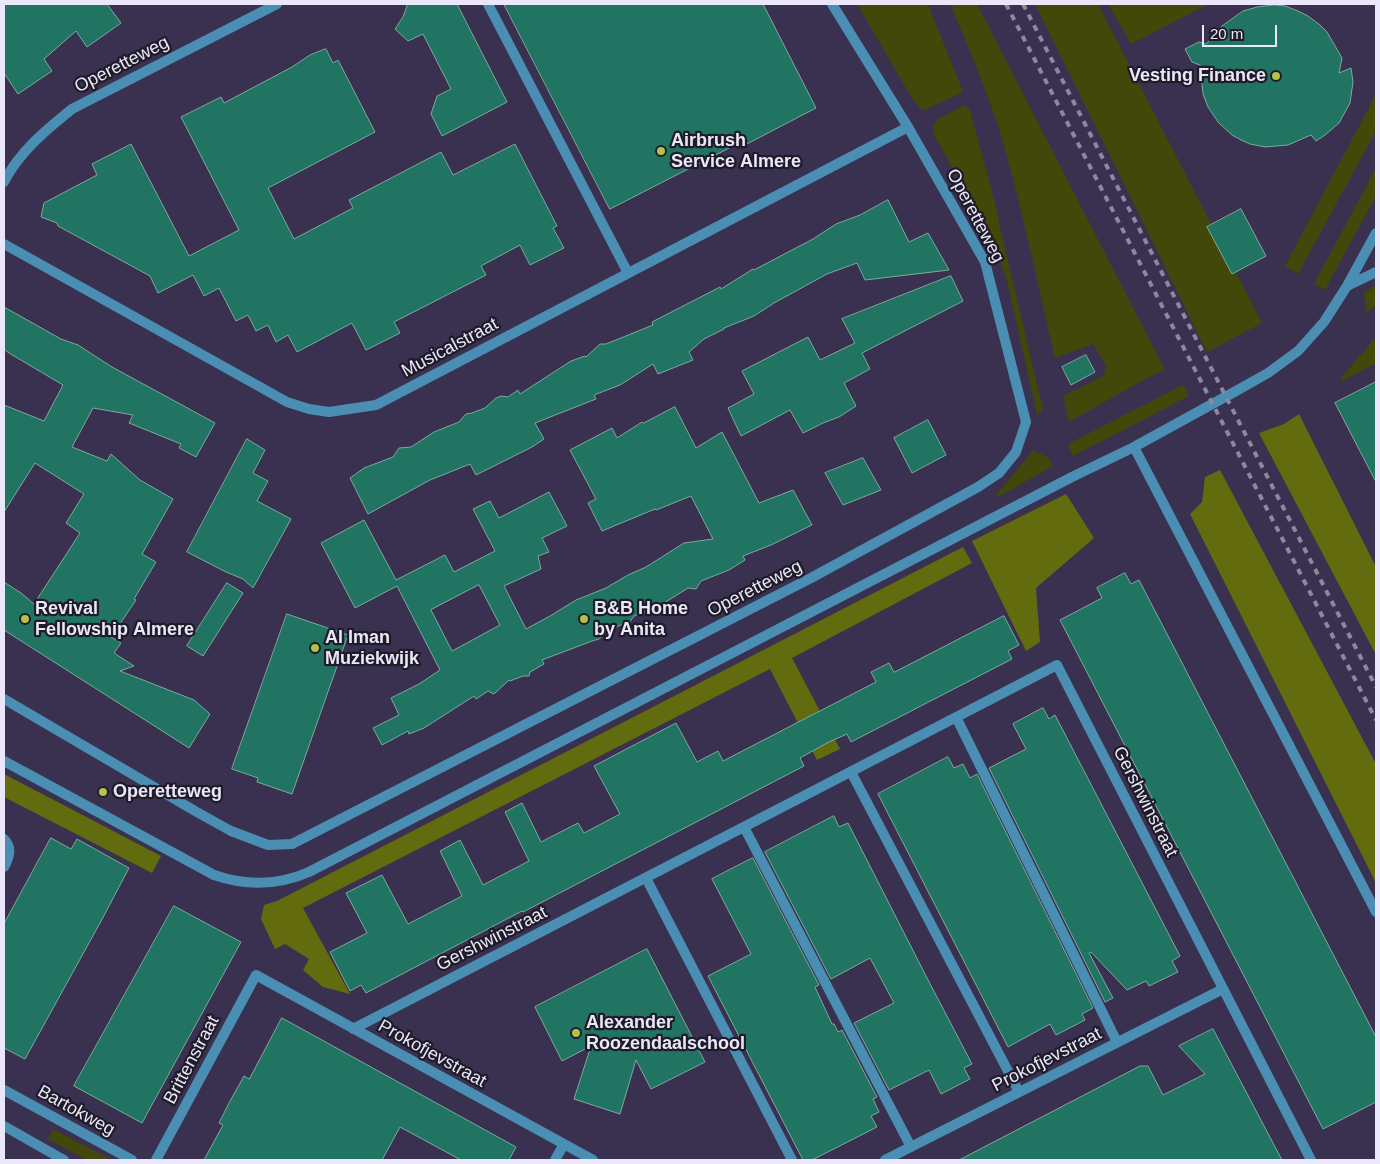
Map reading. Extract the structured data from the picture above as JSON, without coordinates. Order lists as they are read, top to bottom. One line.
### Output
{"streets":{"street":["Operetteweg","Musicalstraat","Gershwinstraat","Prokofjevstraat","Brittenstraat","Bartokweg"]},"crossings":[["Operetteweg","Musicalstraat"],["Gershwinstraat","Prokofjevstraat"],["Prokofjevstraat","Brittenstraat"]],"places":["Vesting Finance","Airbrush Service Almere","Revival Fellowship Almere","B&B Home by Anita","Al Iman Muziekwijk","Operetteweg","Alexander Roozendaalschool"],"scale_bar":"20 m"}
